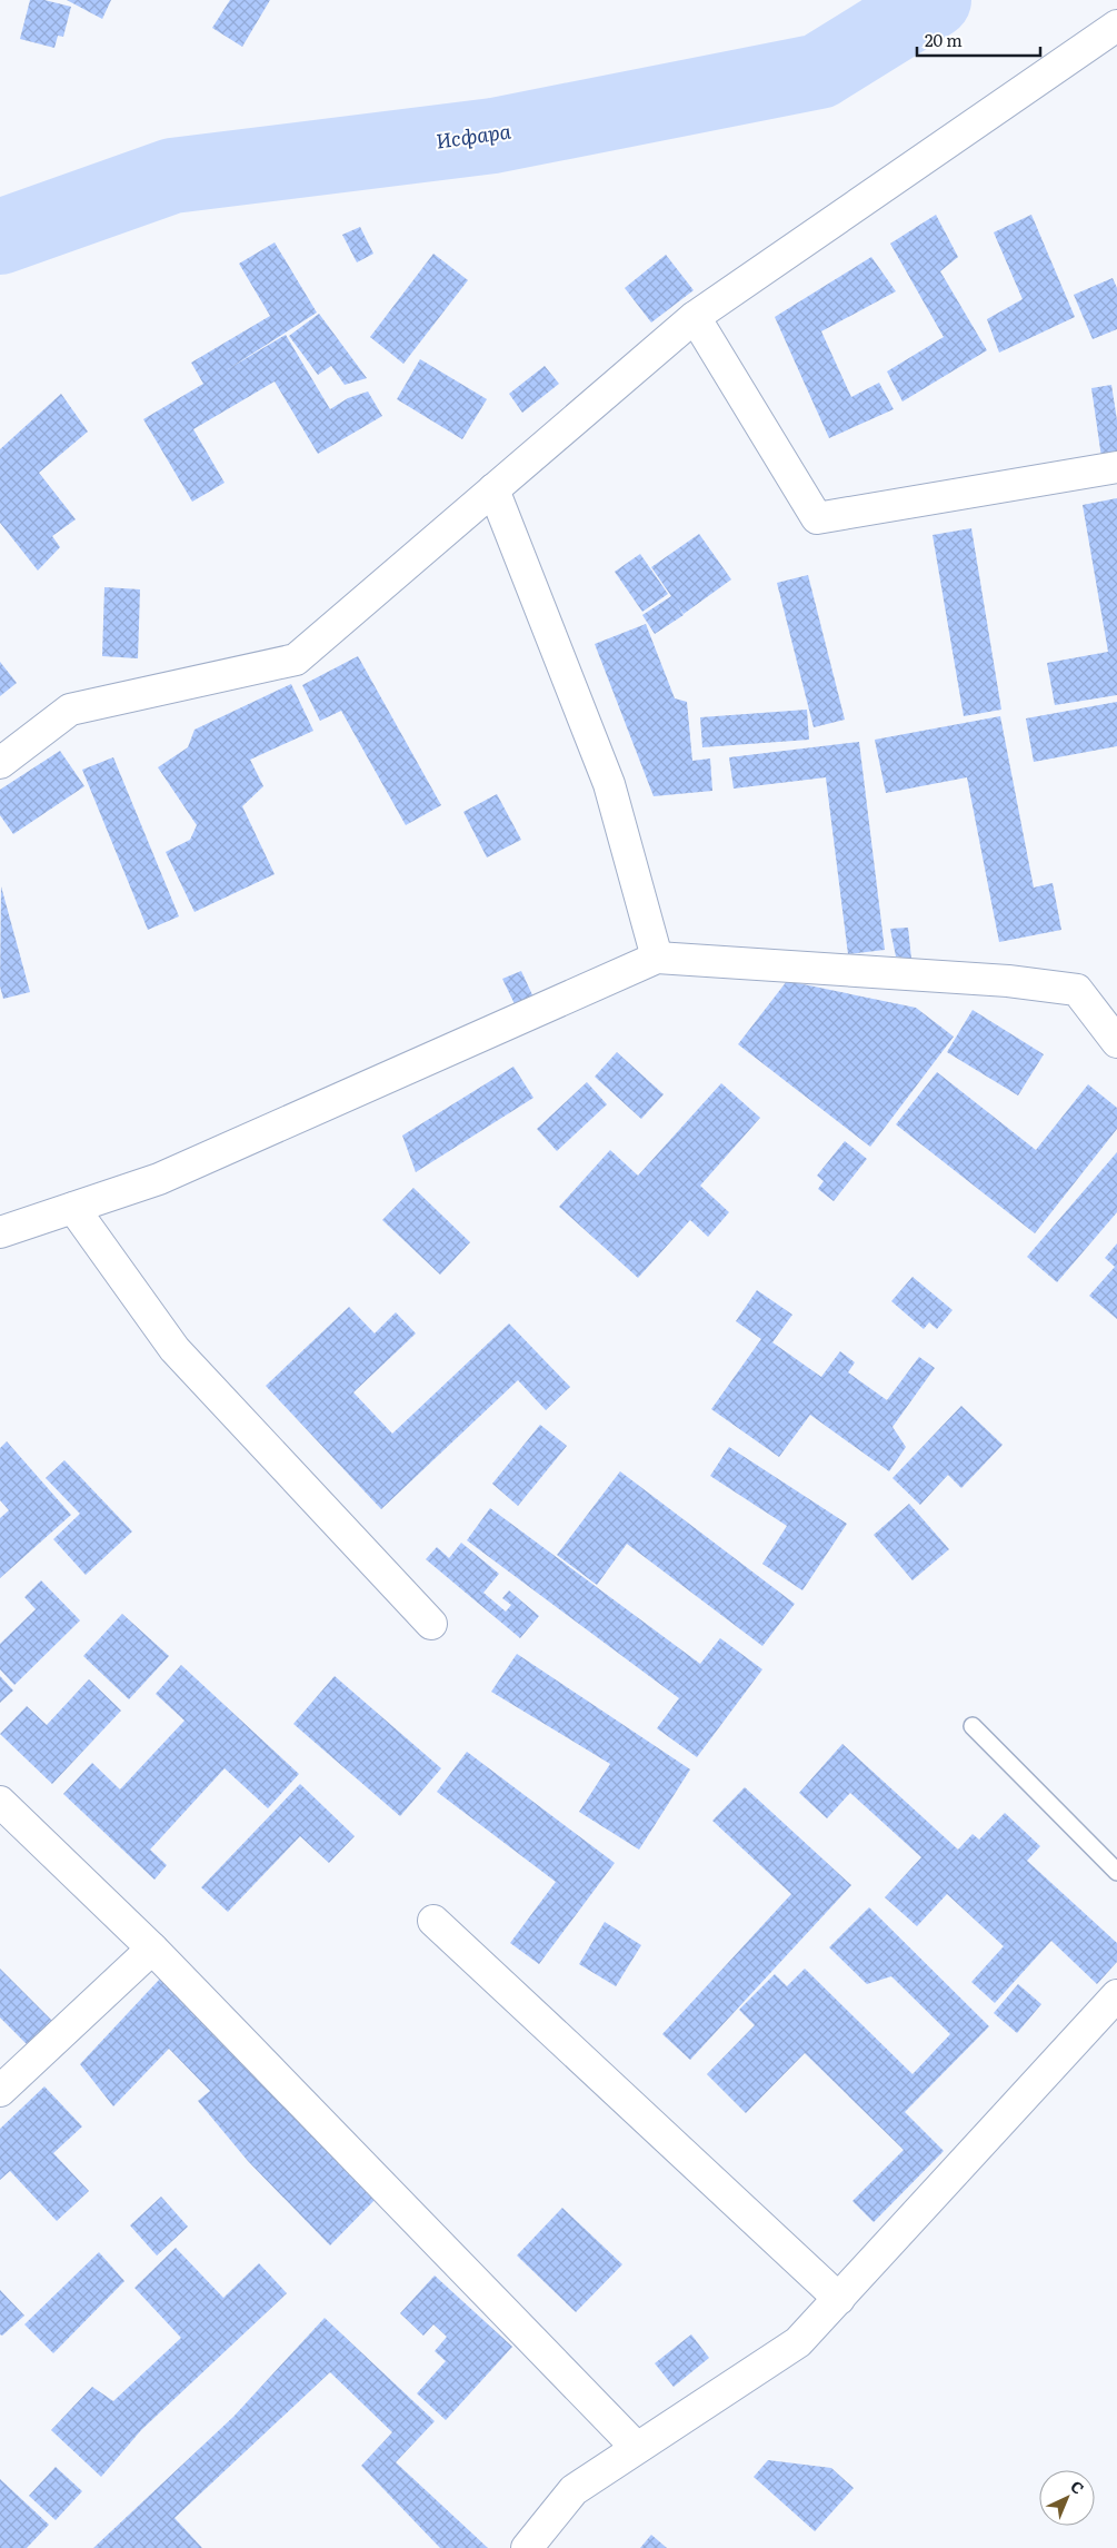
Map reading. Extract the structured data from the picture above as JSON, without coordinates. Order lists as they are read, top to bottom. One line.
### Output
{"water":["Исфара"],"scale_bar":"20 m","north":"top right"}
